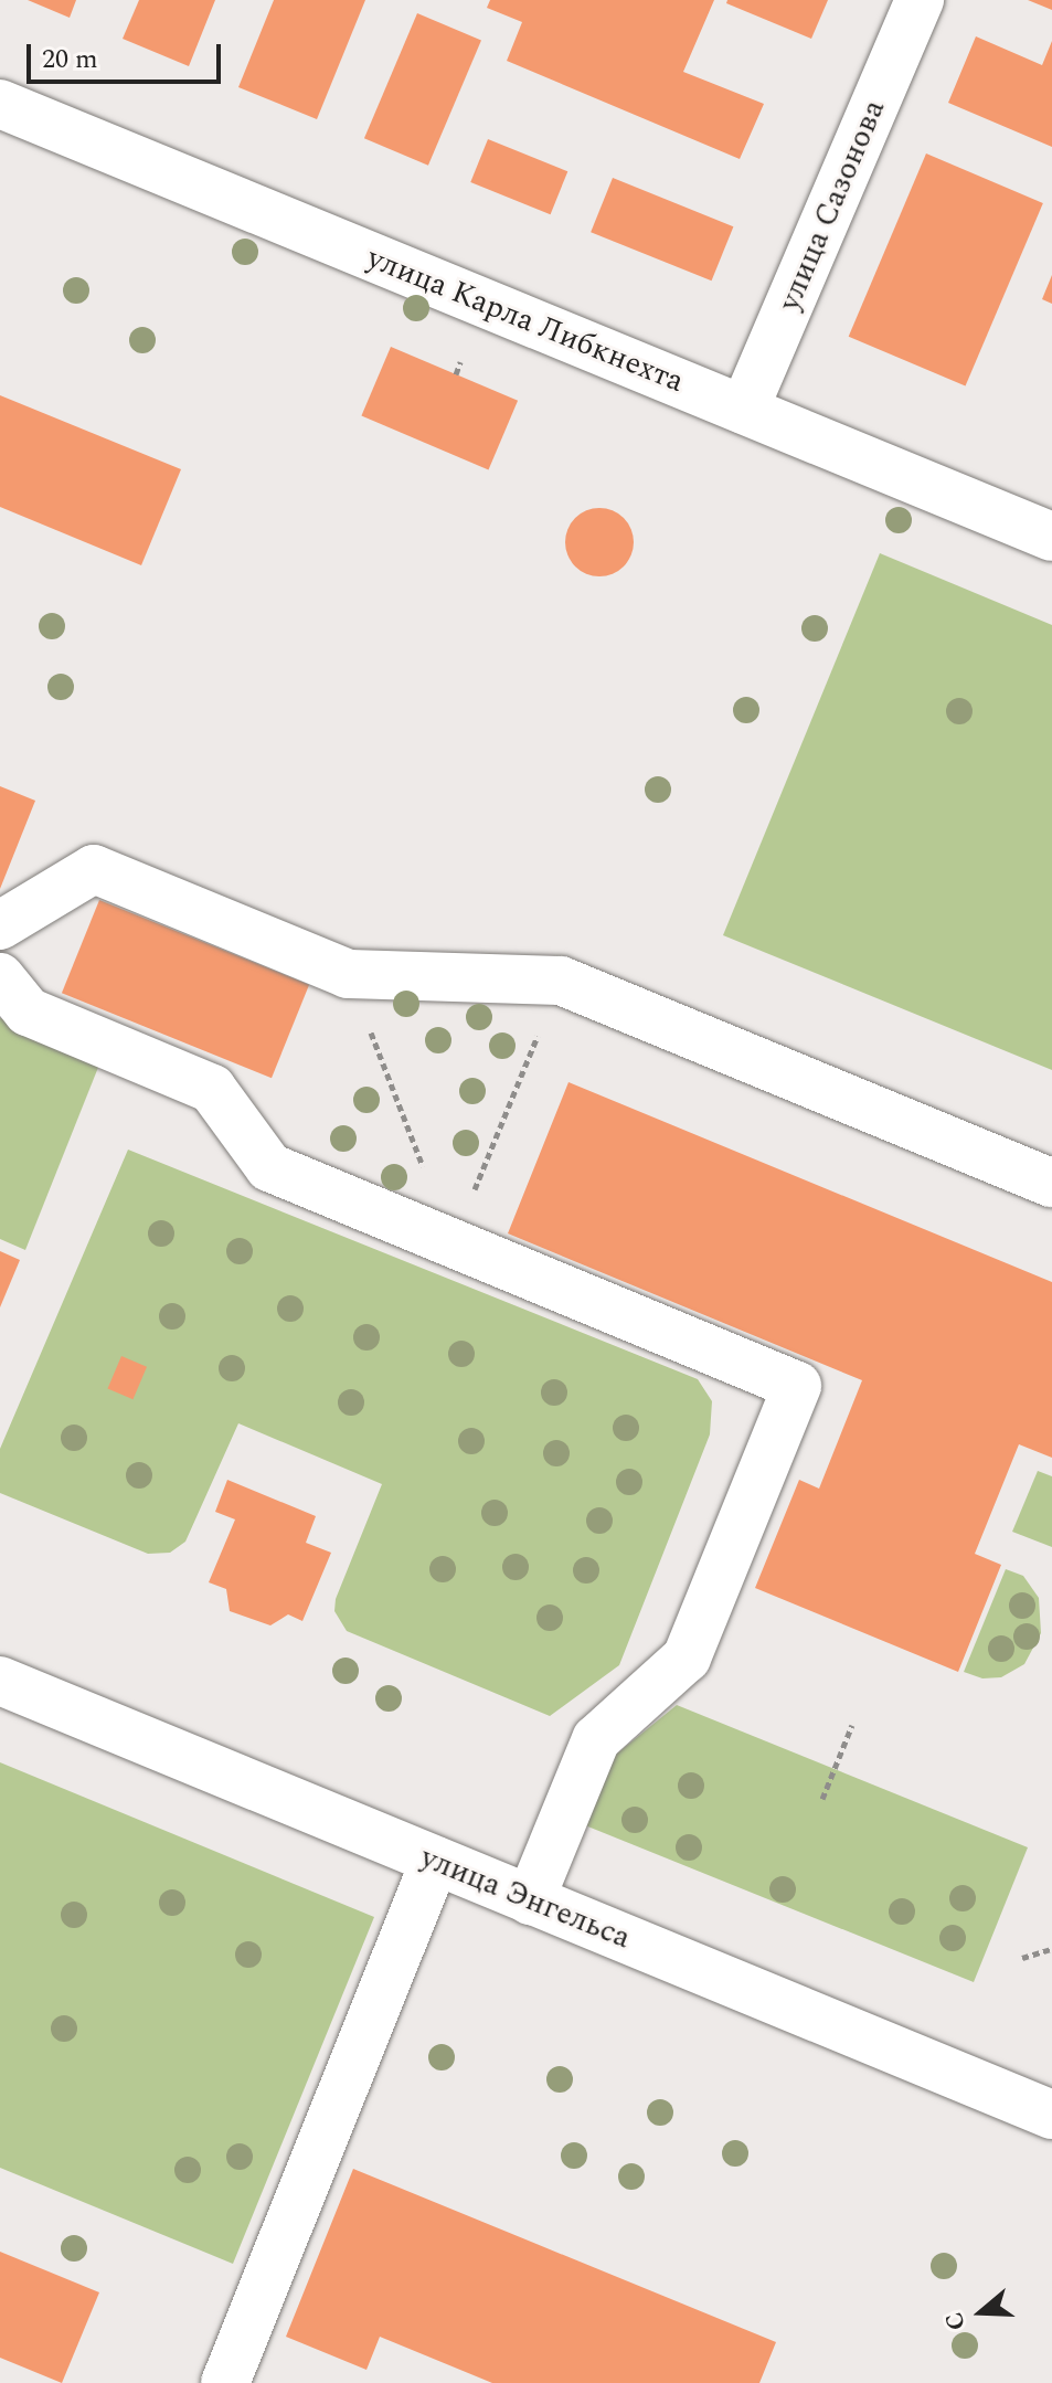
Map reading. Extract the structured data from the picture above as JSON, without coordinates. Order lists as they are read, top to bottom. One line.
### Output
{"streets":{"street":["улица Сазонова","улица Карла Либкнехта","улица Энгельса"]},"crossings":[["улица Сазонова","улица Карла Либкнехта"]],"scale_bar":"20 m","north":"left"}
